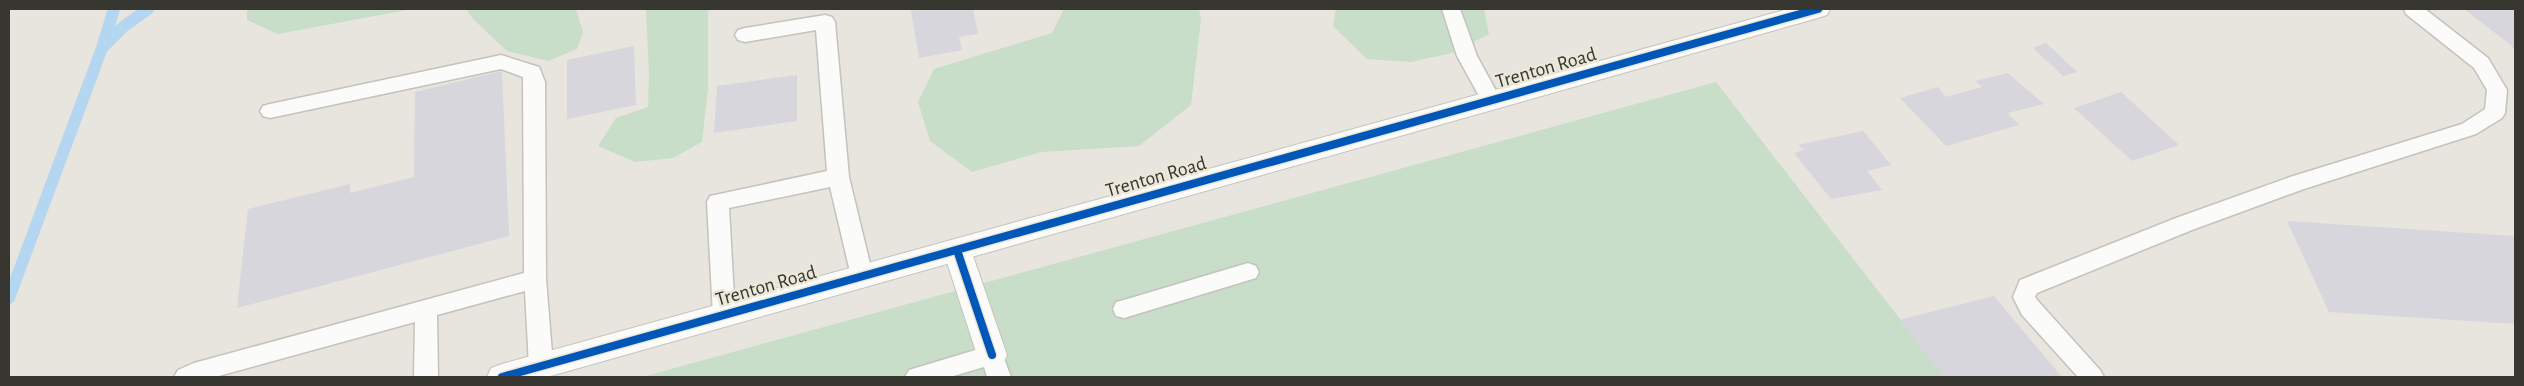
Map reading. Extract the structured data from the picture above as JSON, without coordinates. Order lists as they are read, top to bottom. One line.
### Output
{"streets":{"main road":["Trenton Road"]}}
